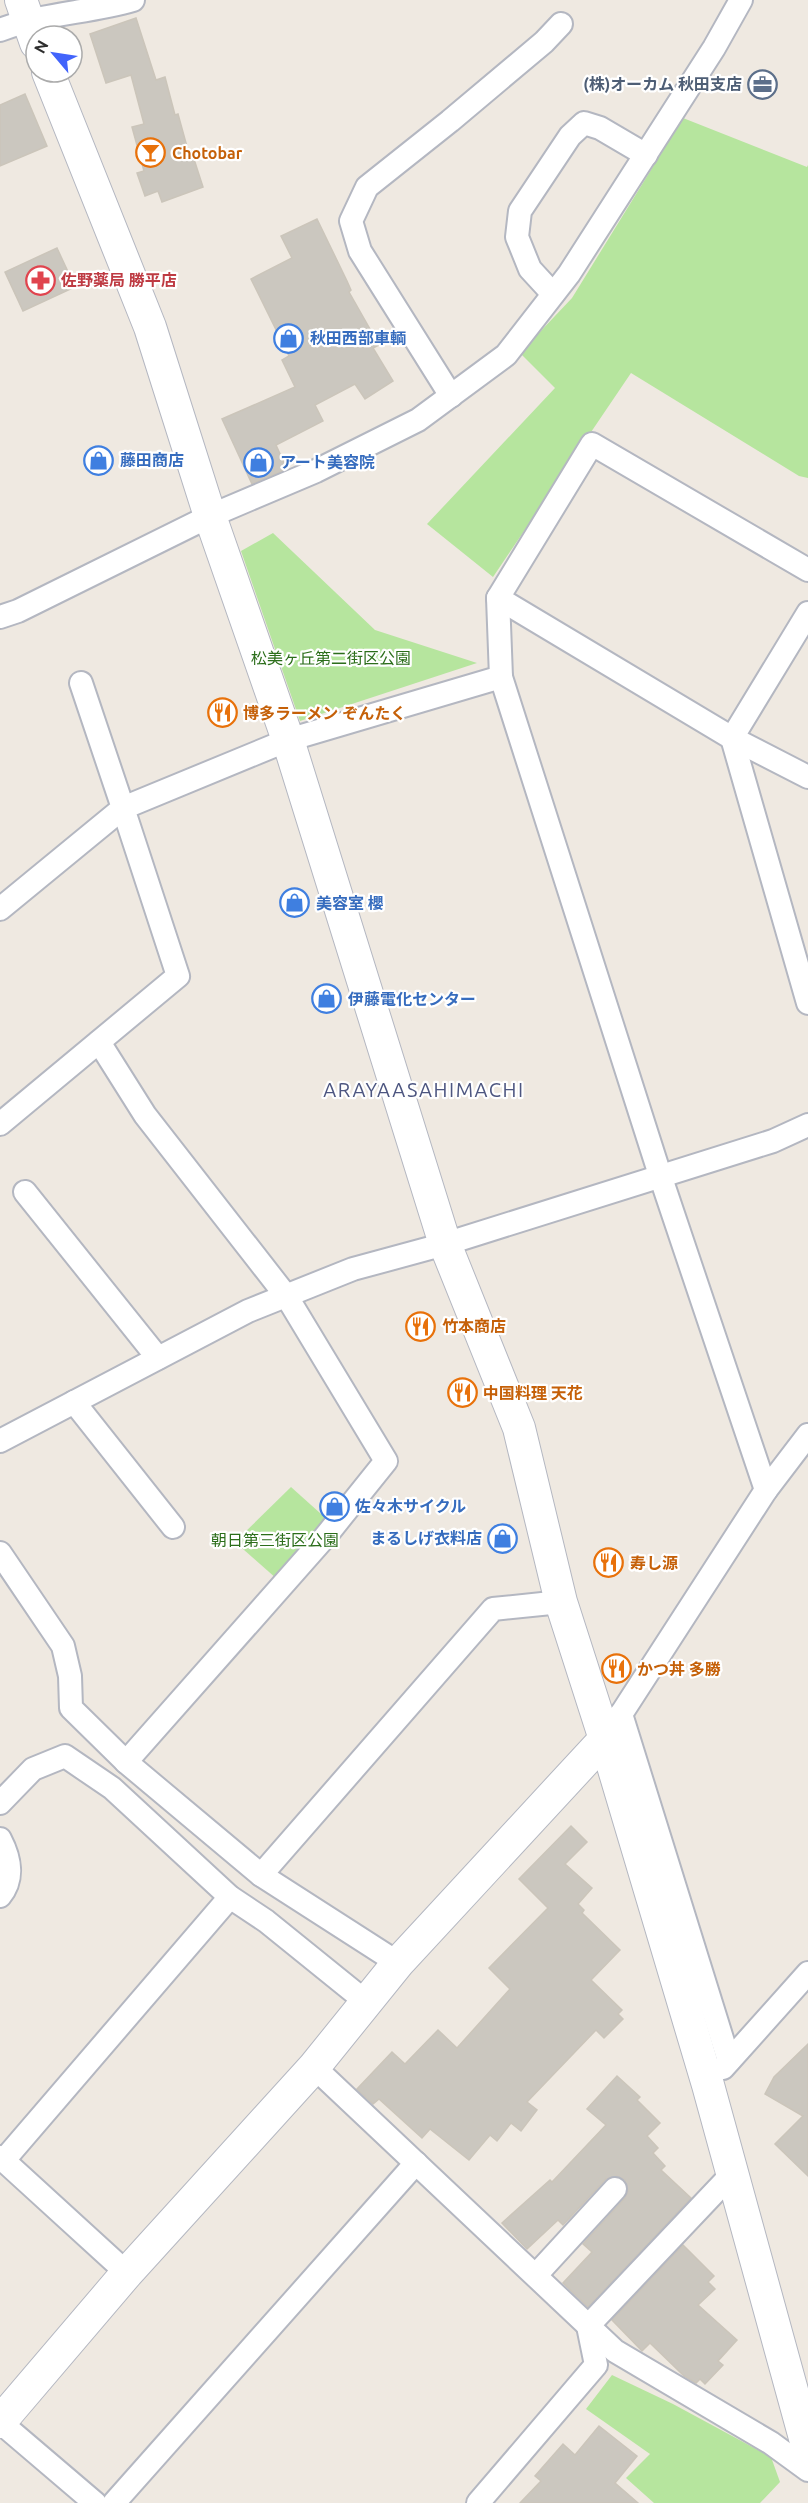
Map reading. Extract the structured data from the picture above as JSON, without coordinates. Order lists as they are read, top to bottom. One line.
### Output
{"districts":["ARAYAASAHIMACHI"],"parks":["松美ヶ丘第二街区公園","朝日第三街区公園"],"places":{"office":["(株)オーカム 秋田支店"],"bar":["Chotobar"],"pharmacy":["佐野薬局 勝平店"],"shop":["秋田西部車輌","藤田商店","アート美容院","美容室 櫻","伊藤電化センター","佐々木サイクル","まるしげ衣料店"],"restaurant":["博多ラーメン ぞんたく","竹本商店","中国料理 天花","寿し源","かつ丼 多勝"]},"north":"top left"}
